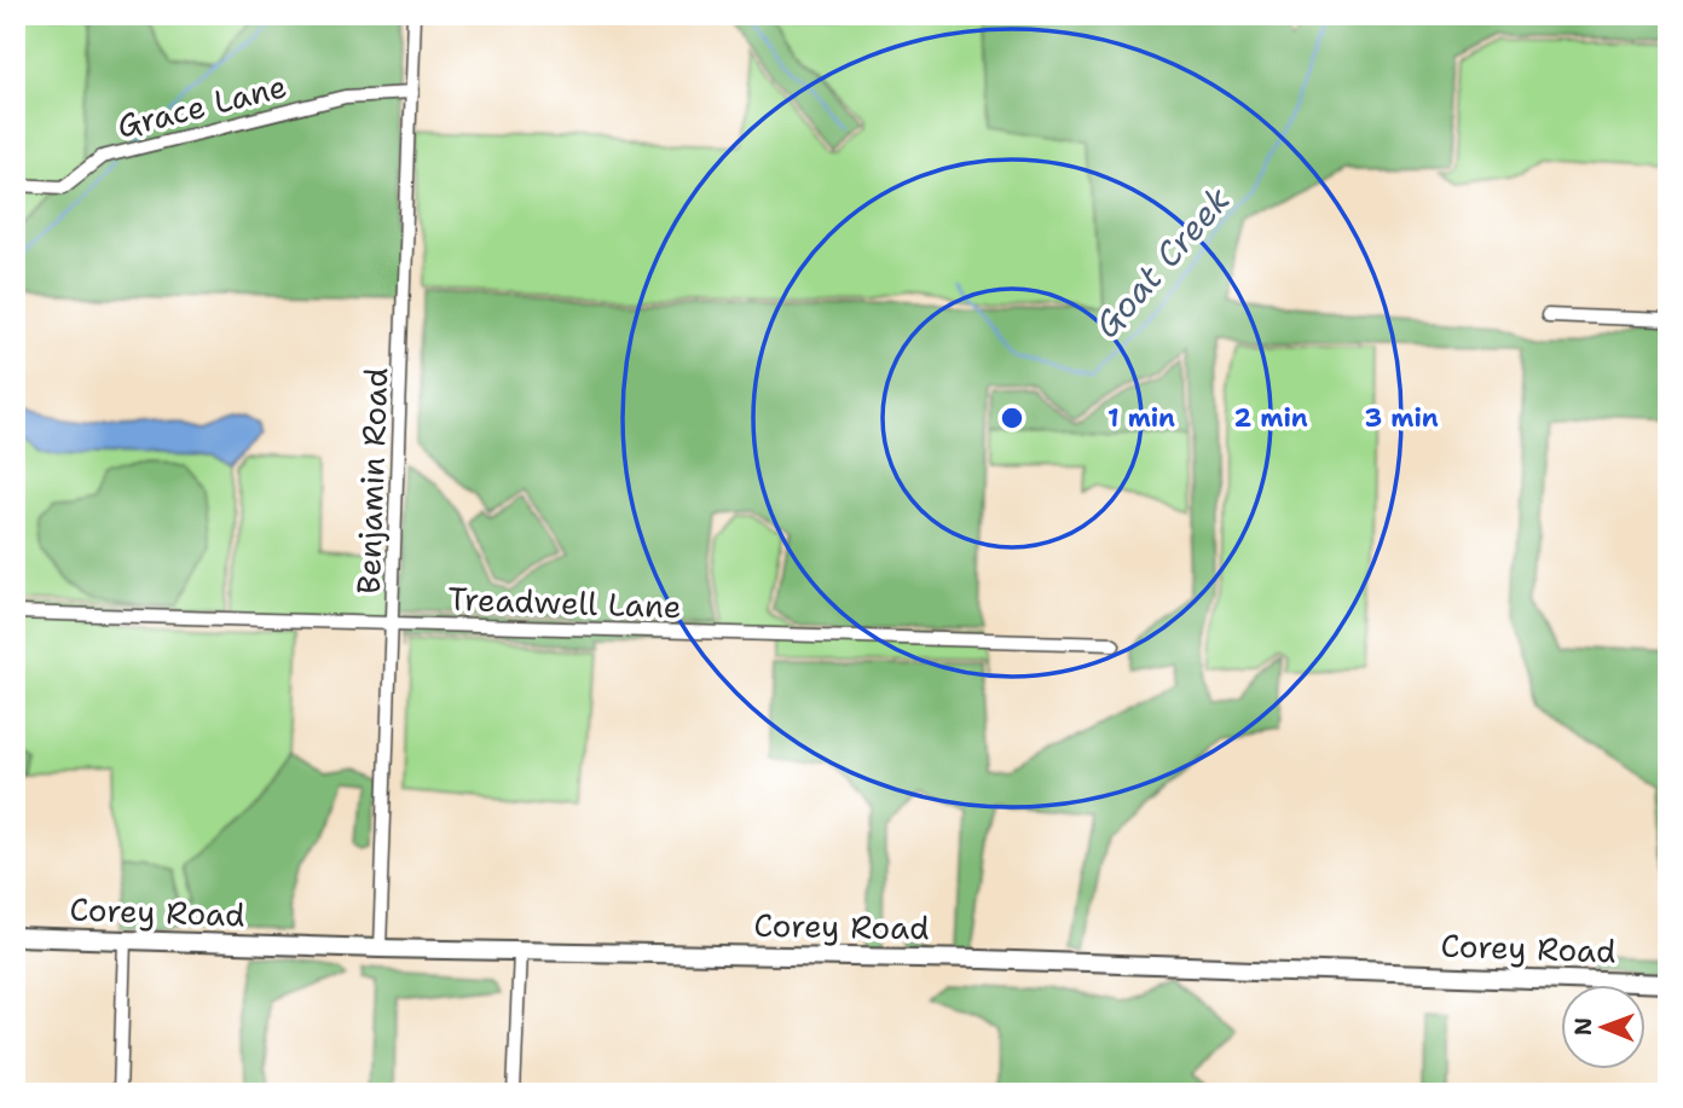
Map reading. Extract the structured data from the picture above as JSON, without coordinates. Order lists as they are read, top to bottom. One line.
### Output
{"streets":{"street":["Grace Lane","Benjamin Road","Treadwell Lane","Corey Road"]},"crossings":[["Grace Lane","Benjamin Road"],["Benjamin Road","Treadwell Lane"],["Benjamin Road","Corey Road"]],"water":["Goat Creek"],"north":"left","rings":["1 min","2 min","3 min"]}
